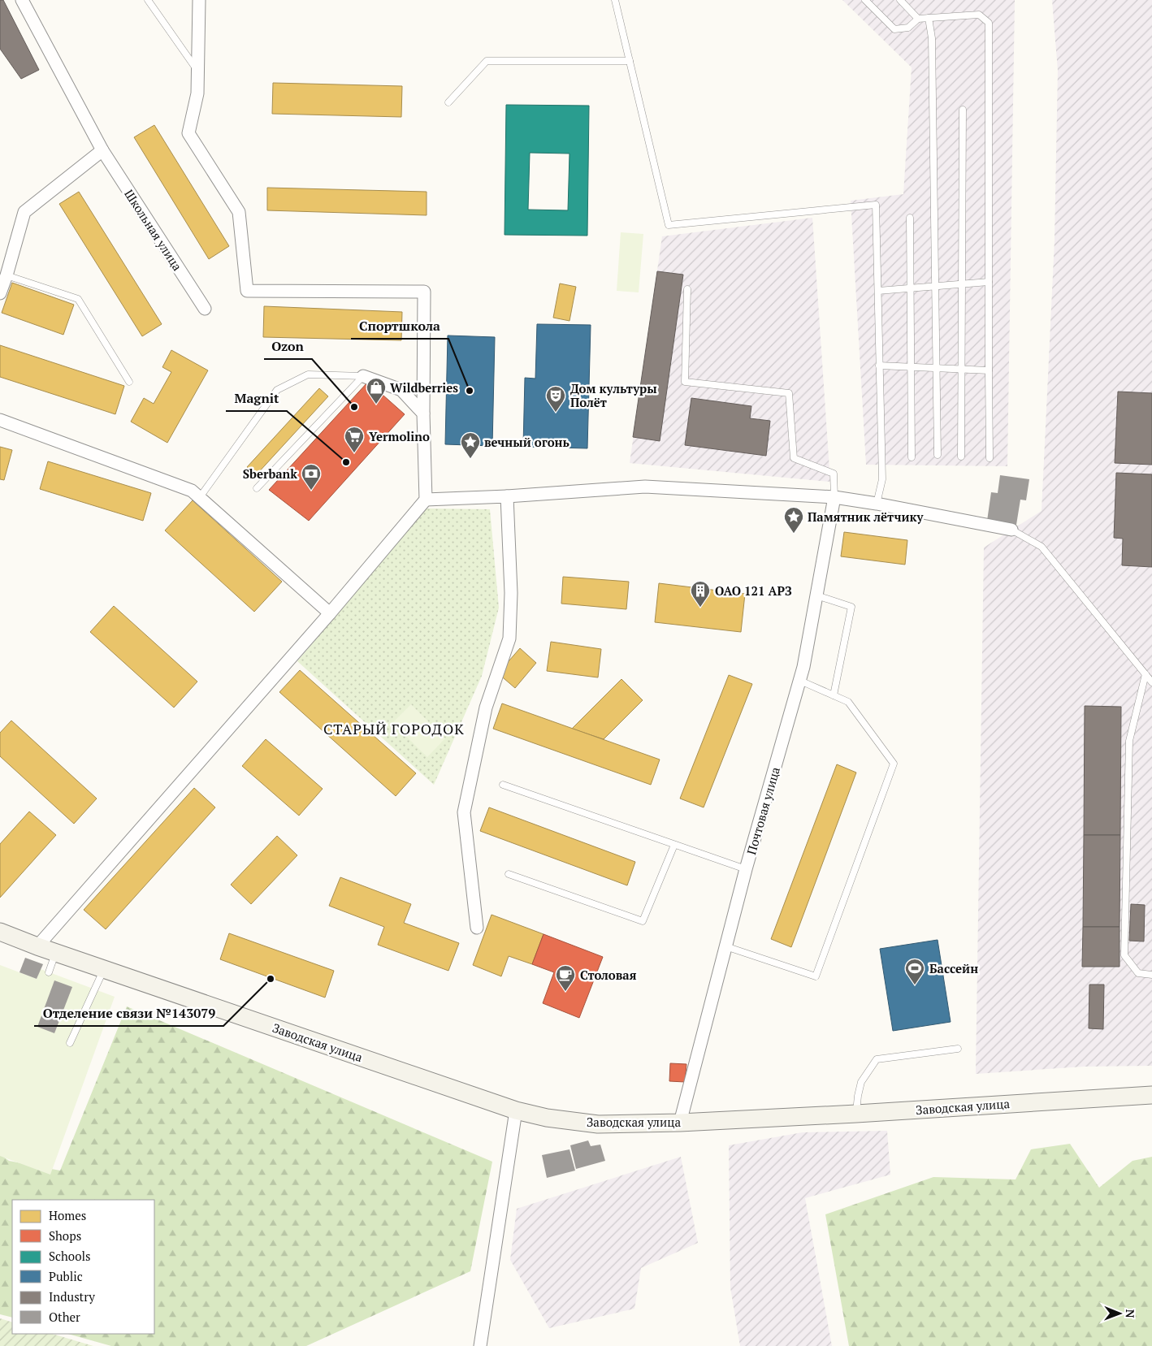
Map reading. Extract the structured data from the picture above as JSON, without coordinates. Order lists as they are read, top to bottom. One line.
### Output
{"streets":{"main road":["Заводская улица"],"street":["Школьная улица","Почтовая улица"]},"crossings":[["Почтовая улица","Заводская улица"]],"districts":["СТАРЫЙ ГОРОДОК"],"places":{"other":["Спортшкола","Ozon","Magnit","Отделение связи №143079"],"shop":["Wildberries"],"theatre":["Дом культуры Полёт"],"supermarket":["Yermolino"],"place":["вечный огонь","Памятник лётчику"],"bank":["Sberbank"],"building":["OAO 121 АРЗ"],"sports":["Бассейн"],"cafe":["Столовая"]},"legend":["Homes","Shops","Schools","Public","Industry","Other"],"north":"right"}
